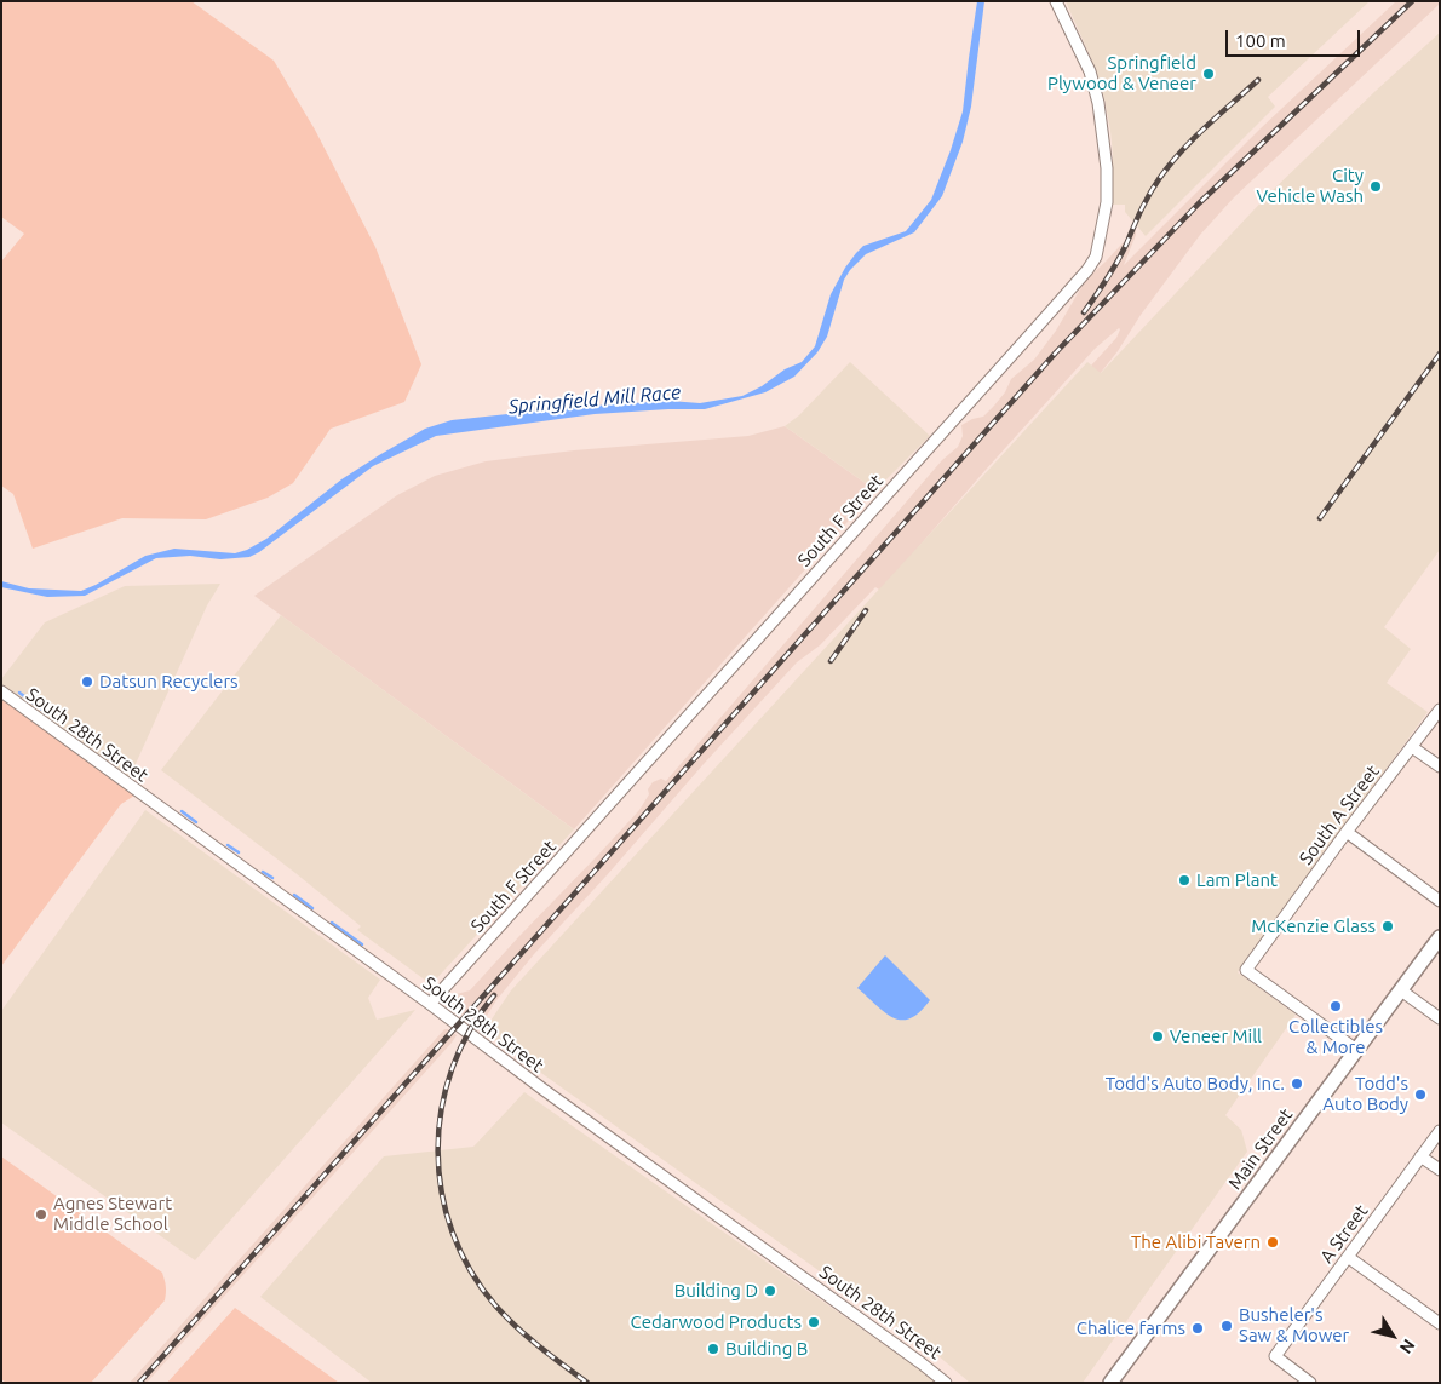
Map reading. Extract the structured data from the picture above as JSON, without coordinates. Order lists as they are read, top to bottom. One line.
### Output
{"streets":{"main road":["Main Street"],"street":["South F Street","South 28th Street","South A Street","A Street"]},"crossings":[["South F Street","South 28th Street"],["South A Street","Main Street"]],"water":["Springfield Mill Race"],"places":["Springfield Plywood & Veneer","City Vehicle Wash","Datsun Recyclers","Lam Plant","McKenzie Glass","Collectibles & More","Veneer Mill","Todd's Auto Body, Inc.","Todd's Auto Body","Agnes Stewart Middle School","The Alibi Tavern","Building D","Cedarwood Products","Busheler's Saw & Mower","Chalice farms","Building B"],"scale_bar":"100 m","north":"bottom right"}
